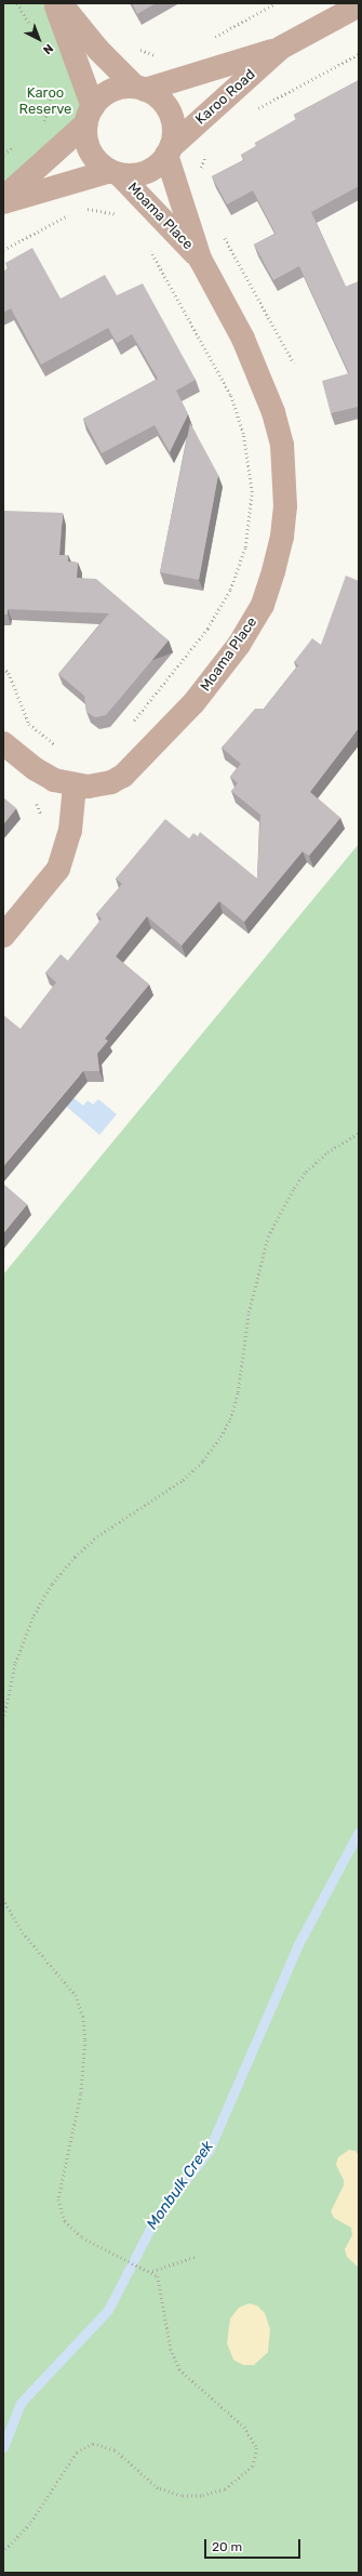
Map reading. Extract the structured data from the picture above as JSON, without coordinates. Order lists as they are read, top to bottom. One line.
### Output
{"streets":{"street":["Karoo Road","Moama Place"]},"crossings":[["Karoo Road","Moama Place"]],"water":["Monbulk Creek"],"parks":["Karoo Reserve"],"scale_bar":"20 m","north":"bottom right"}
